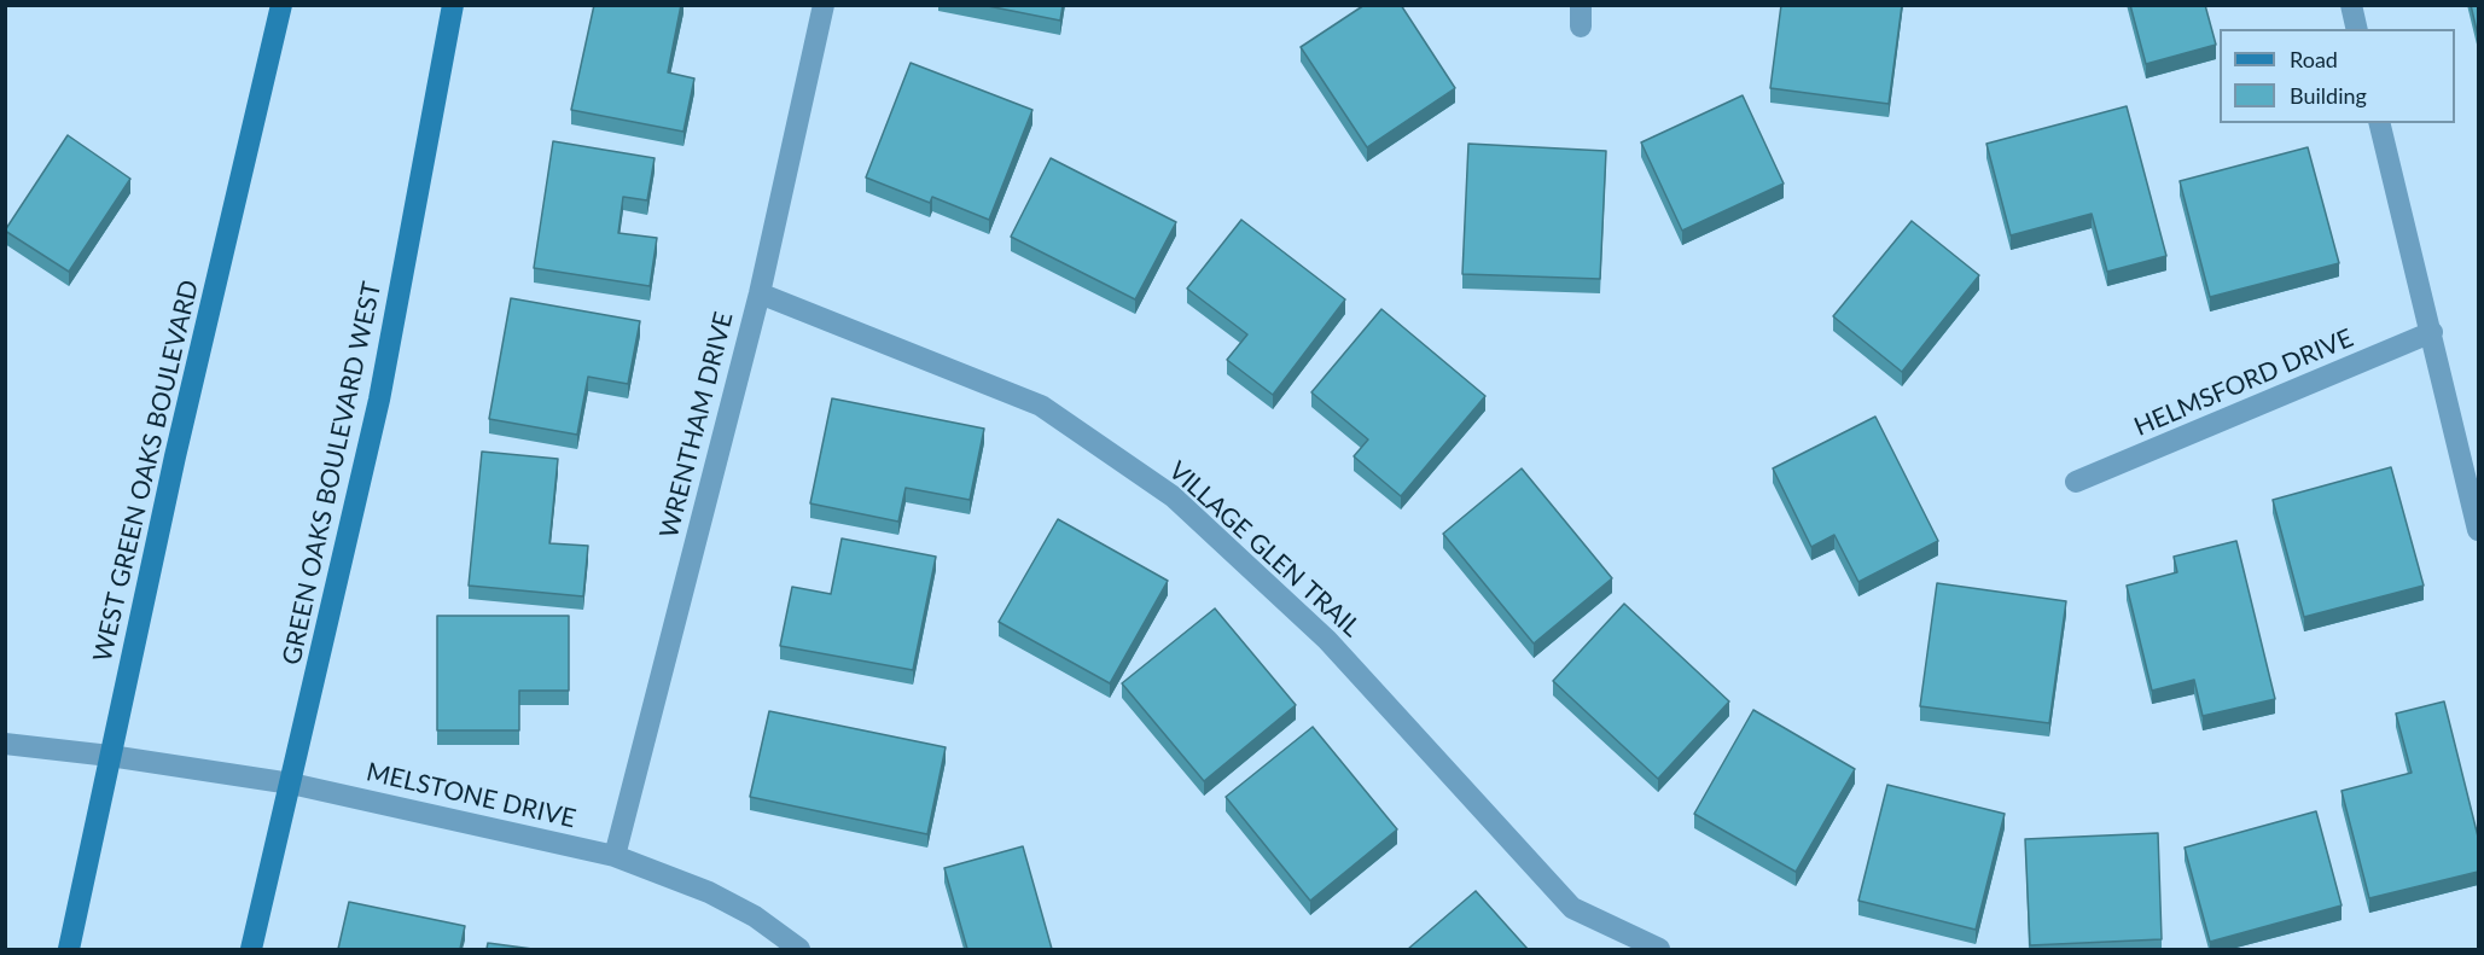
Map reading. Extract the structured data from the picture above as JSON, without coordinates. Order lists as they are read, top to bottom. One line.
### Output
{"streets":{"main road":["WEST GREEN OAKS BOULEVARD","GREEN OAKS BOULEVARD WEST"],"street":["HELMSFORD DRIVE","WRENTHAM DRIVE","VILLAGE GLEN TRAIL","MELSTONE DRIVE"]},"crossings":[["WRENTHAM DRIVE","VILLAGE GLEN TRAIL"],["WRENTHAM DRIVE","MELSTONE DRIVE"],["WEST GREEN OAKS BOULEVARD","MELSTONE DRIVE"],["GREEN OAKS BOULEVARD WEST","MELSTONE DRIVE"]],"legend":["Road","Building"]}
